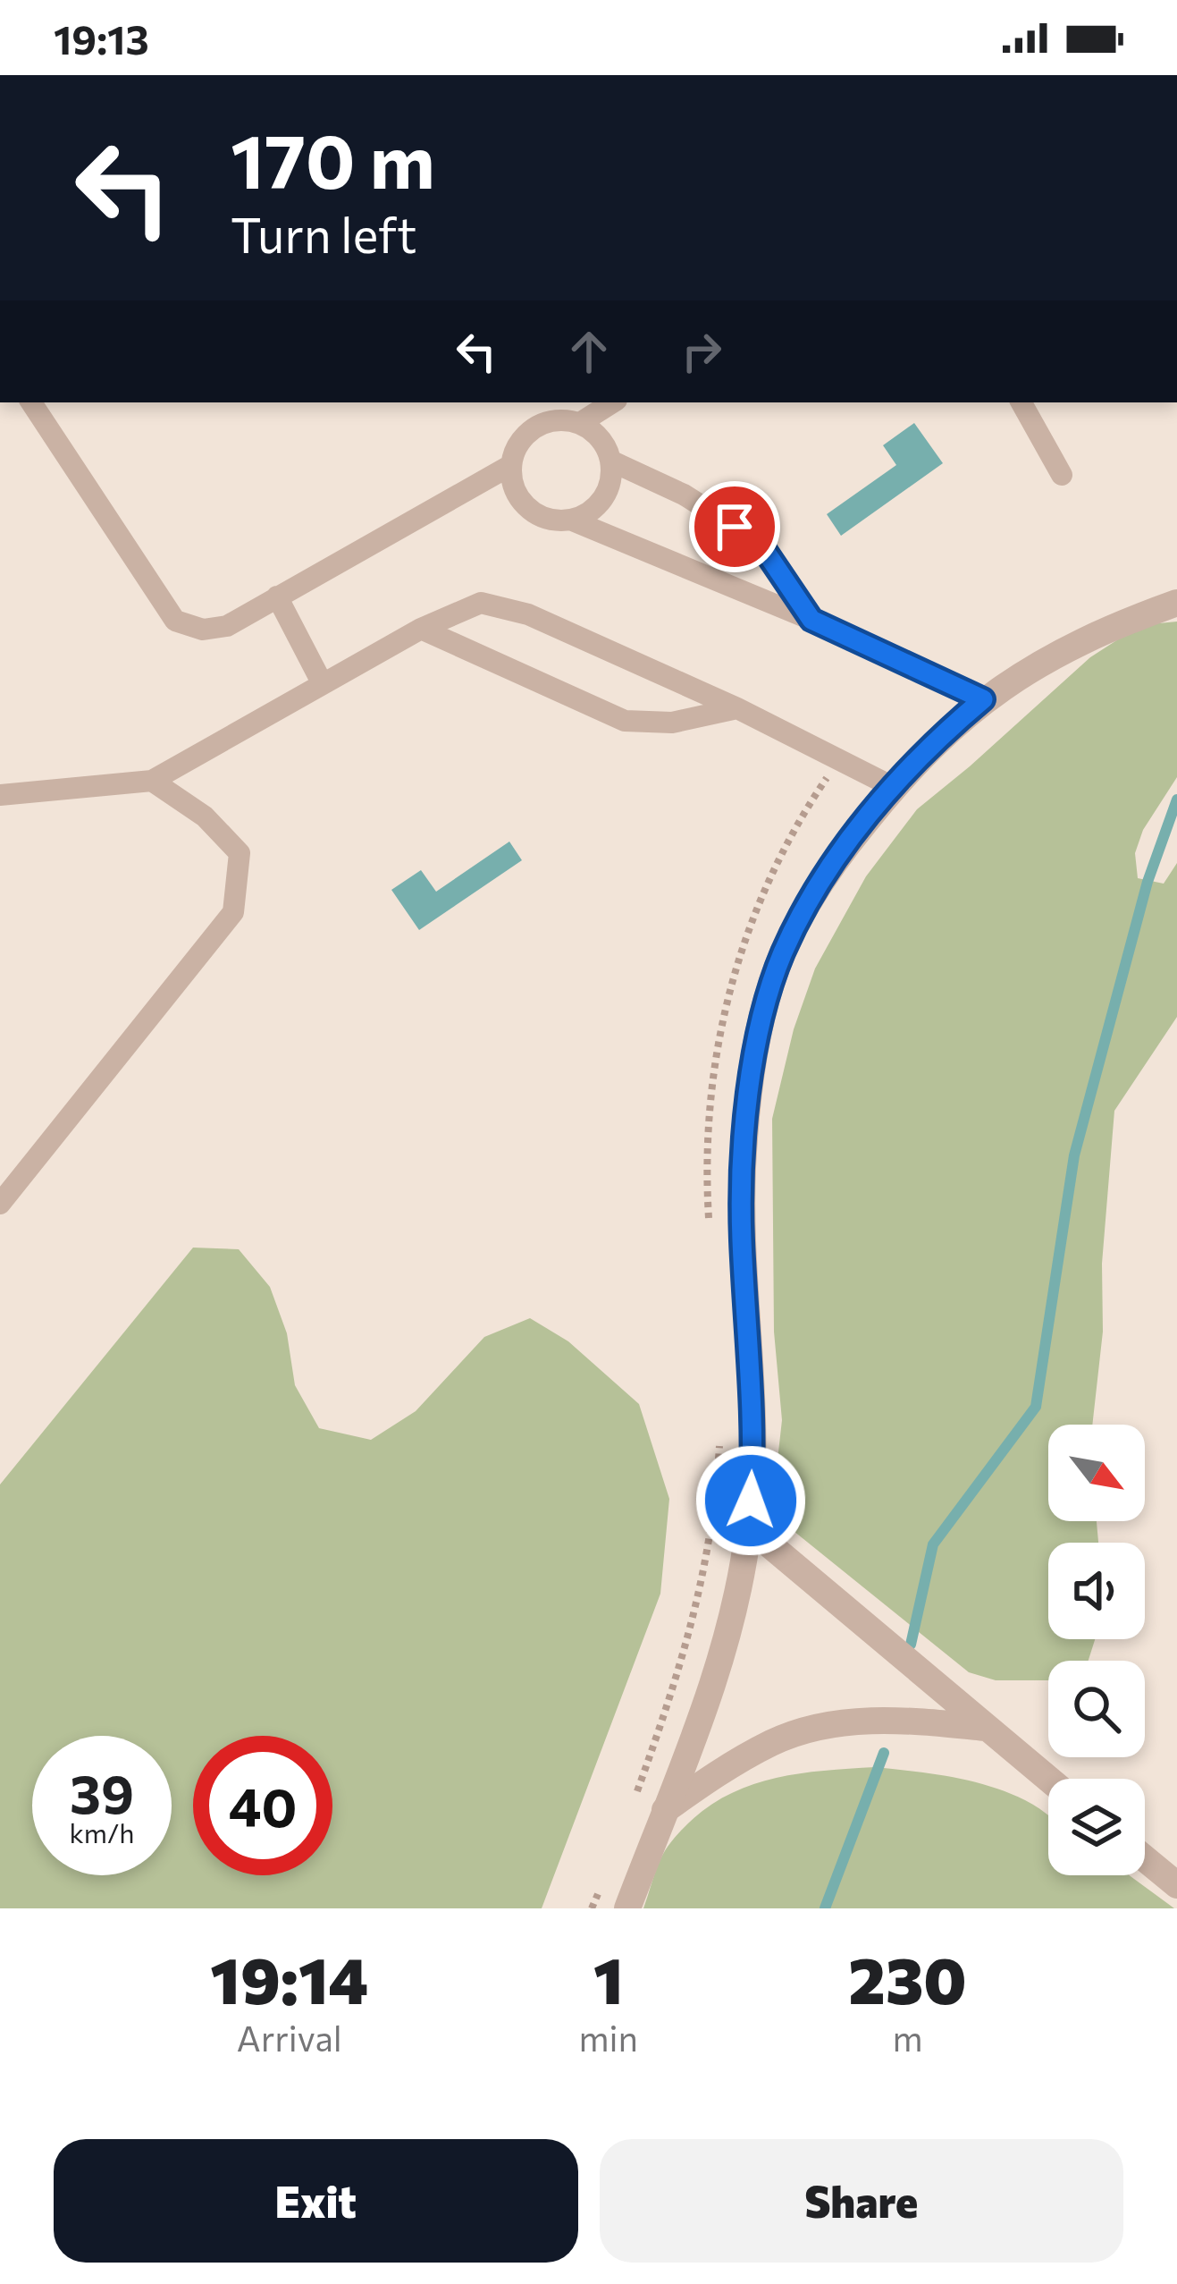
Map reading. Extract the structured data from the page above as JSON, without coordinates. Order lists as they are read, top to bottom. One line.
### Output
{"north":"bottom right","page":{"status":"19:13","turn":["170 m","Turn left"],"speed":"39 km/h","limit":"40","eta":["19:14","Arrival","1","min","230","m"],"buttons":["Exit","Share"]}}
